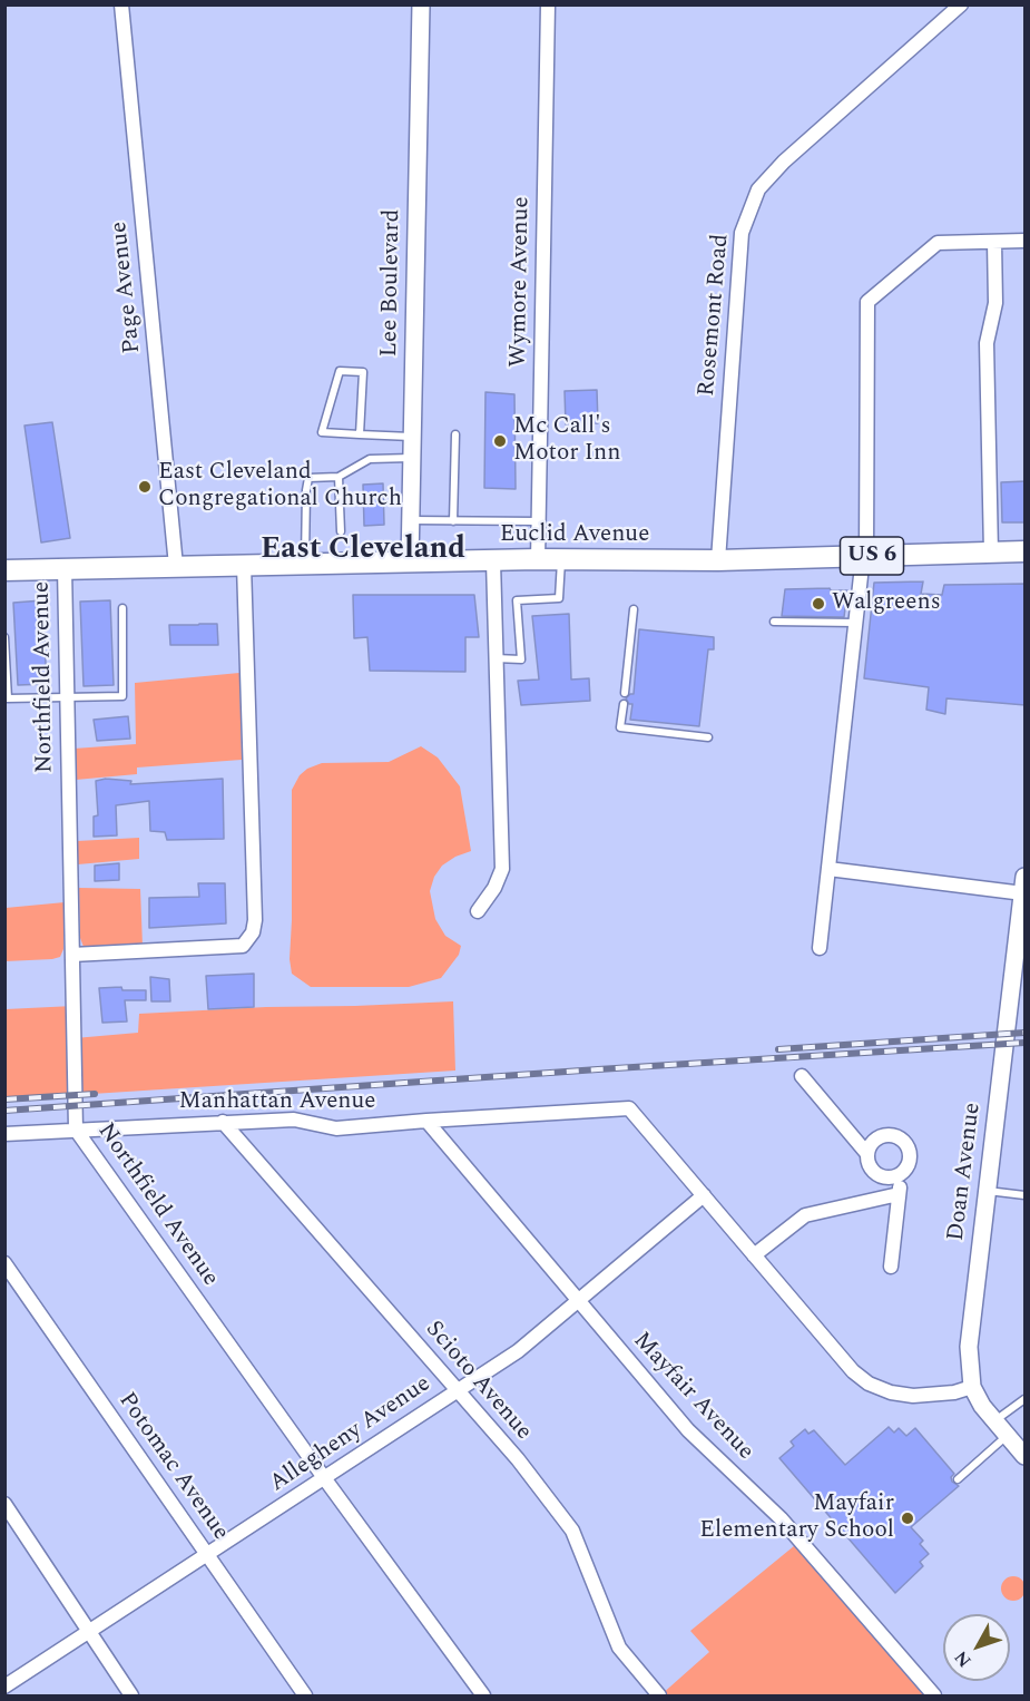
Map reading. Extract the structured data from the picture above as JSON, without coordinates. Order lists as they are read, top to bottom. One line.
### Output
{"streets":{"main road":["Euclid Avenue","US 6"],"street":["Wymore Avenue","Lee Boulevard","Page Avenue","Rosemont Road","Northfield Avenue","Manhattan Avenue","Doan Avenue","Scioto Avenue","Mayfair Avenue","Allegheny Avenue","Potomac Avenue"]},"crossings":[["Wymore Avenue","Euclid Avenue"],["Lee Boulevard","Euclid Avenue"],["Page Avenue","Euclid Avenue"],["Rosemont Road","Euclid Avenue"],["Euclid Avenue","Northfield Avenue"],["Northfield Avenue","Manhattan Avenue"],["Northfield Avenue","Allegheny Avenue"],["Manhattan Avenue","Scioto Avenue"],["Manhattan Avenue","Mayfair Avenue"],["Manhattan Avenue","Allegheny Avenue"],["Scioto Avenue","Allegheny Avenue"],["Mayfair Avenue","Allegheny Avenue"],["Allegheny Avenue","Potomac Avenue"]],"districts":["East Cleveland"],"places":["Mc Call's Motor Inn","East Cleveland Congregational Church","Walgreens","Mayfair Elementary School"],"north":"bottom left"}
